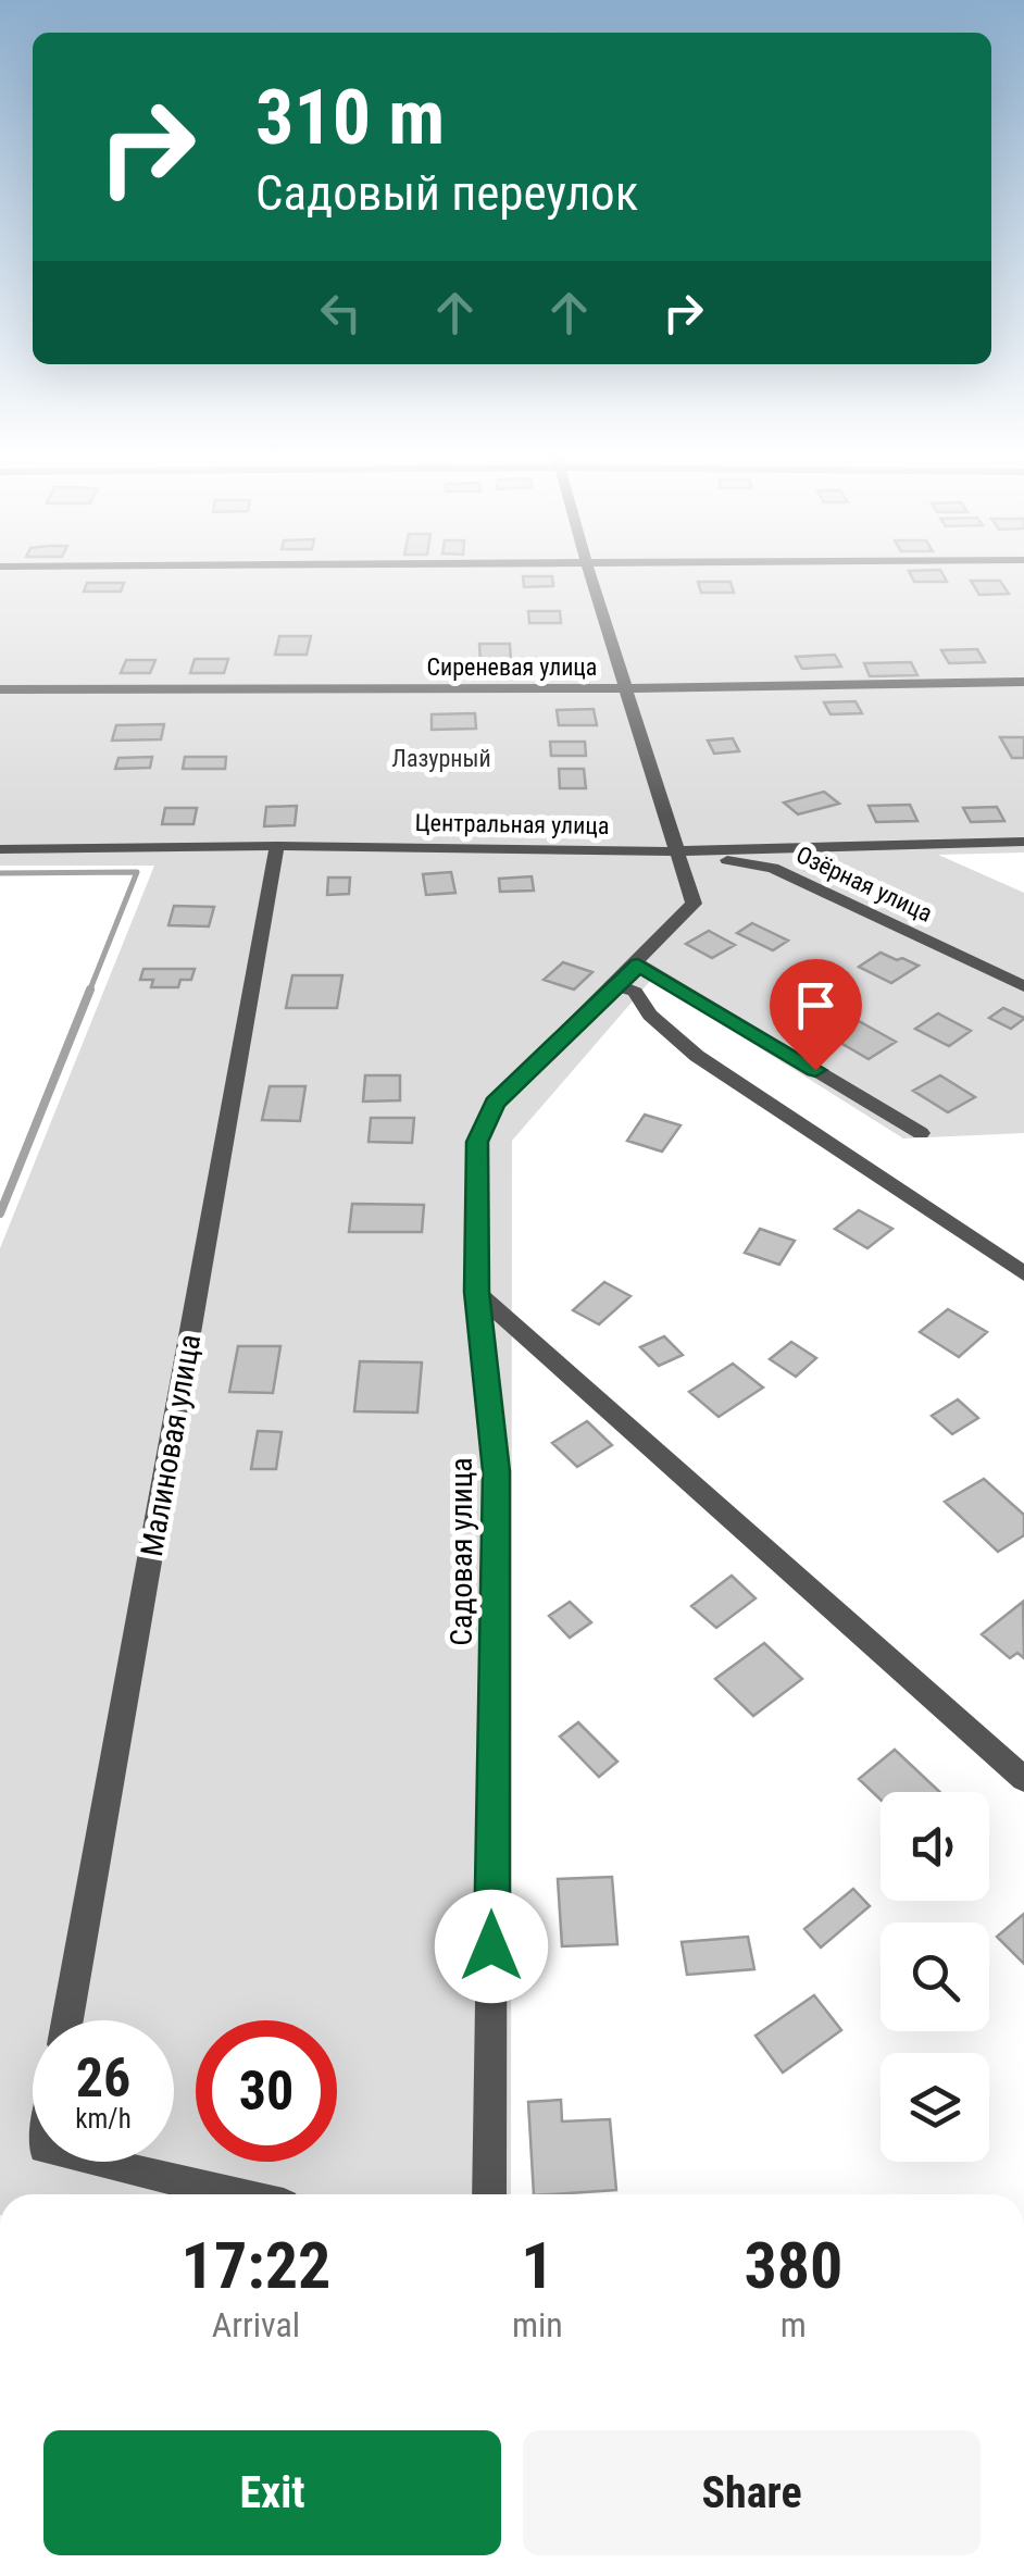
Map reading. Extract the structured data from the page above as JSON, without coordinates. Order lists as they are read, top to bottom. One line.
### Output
{"streets":{"street":["Сиреневая улица","Центральная улица","Озёрная улица","Малиновая улица","Садовая улица"]},"crossings":[["Центральная улица","Озёрная улица"],["Центральная улица","Малиновая улица"],["Центральная улица","Садовая улица"],["Озёрная улица","Садовая улица"]],"parks":["Лазурный"],"page":{"turn":["310 m","Садовый переулок"],"speed":"26 km/h","limit":"30","eta":["17:22","Arrival","1","min","380","m"],"buttons":["Exit","Share"]}}
